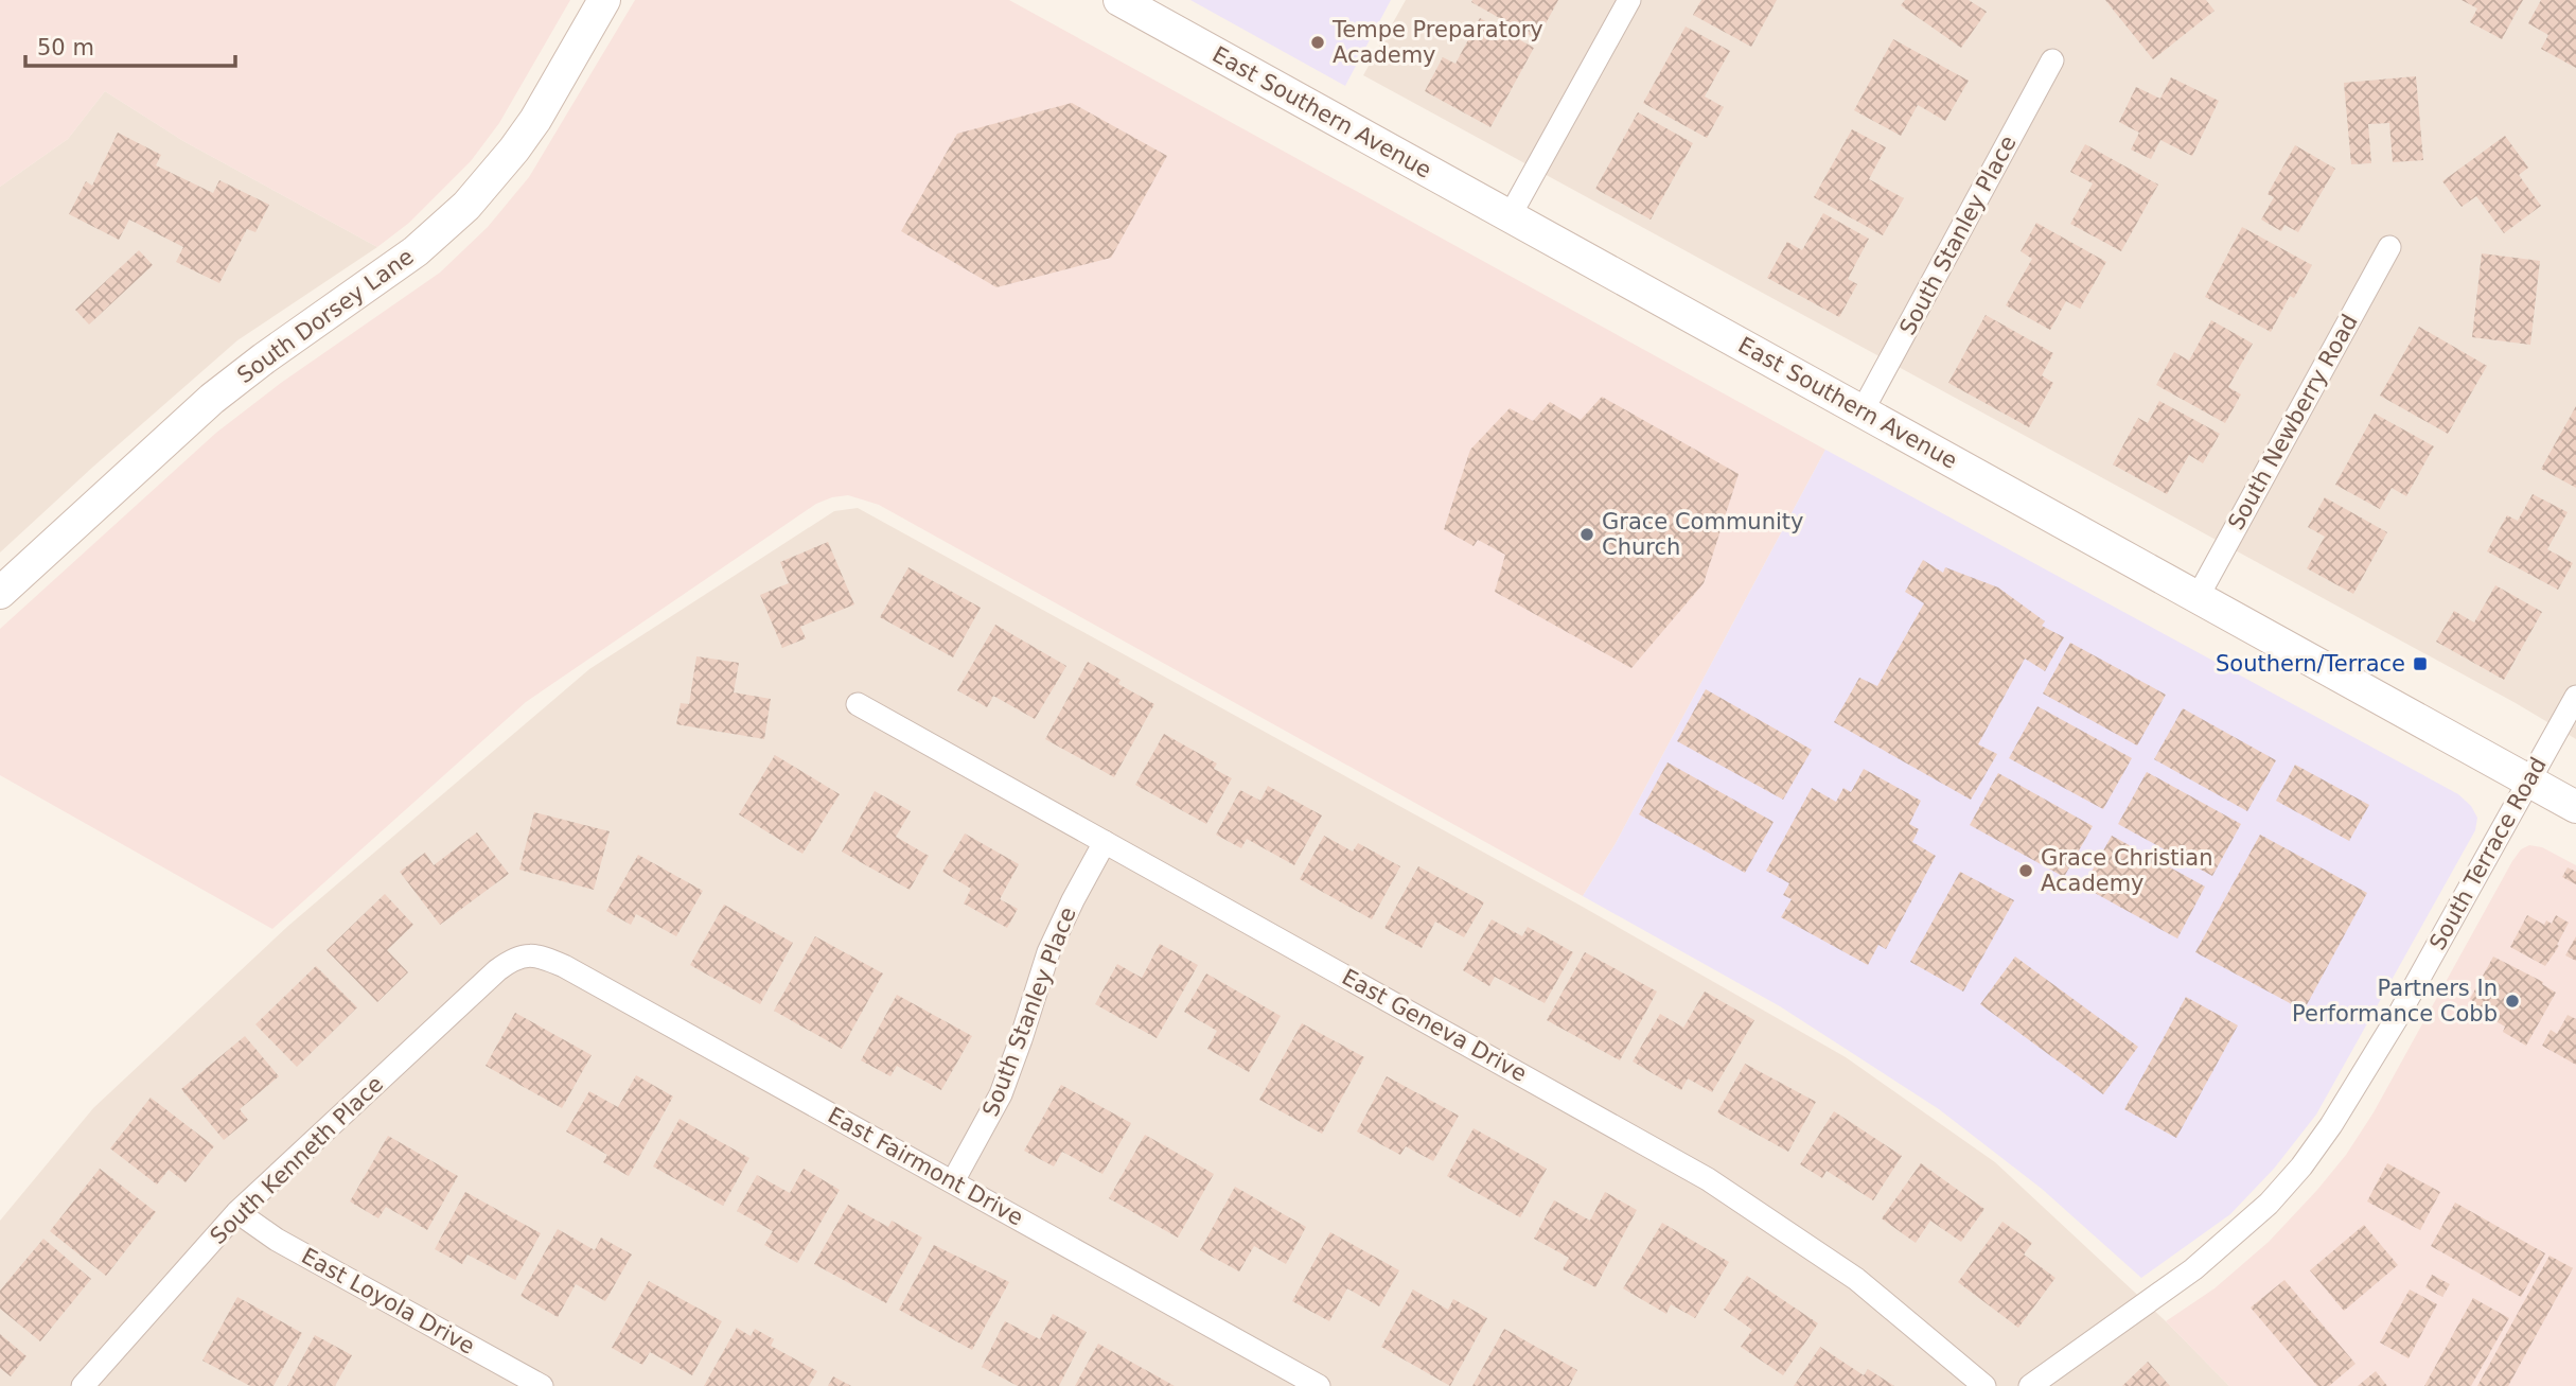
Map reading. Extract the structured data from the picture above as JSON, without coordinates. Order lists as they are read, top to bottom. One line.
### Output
{"streets":{"main road":["East Southern Avenue","South Dorsey Lane"],"street":["South Stanley Place","South Newberry Road","South Terrace Road","East Geneva Drive","South Kenneth Place","East Fairmont Drive","East Loyola Drive"]},"crossings":[["East Southern Avenue","South Stanley Place"],["East Southern Avenue","South Newberry Road"],["East Southern Avenue","South Terrace Road"],["South Stanley Place","East Geneva Drive"],["South Stanley Place","East Fairmont Drive"],["South Kenneth Place","East Fairmont Drive"],["South Kenneth Place","East Loyola Drive"]],"places":{"other":["Tempe Preparatory Academy","Grace Community Church","Grace Christian Academy","Partners In Performance Cobb"],"transit":["Southern/Terrace"]},"scale_bar":"50 m"}
